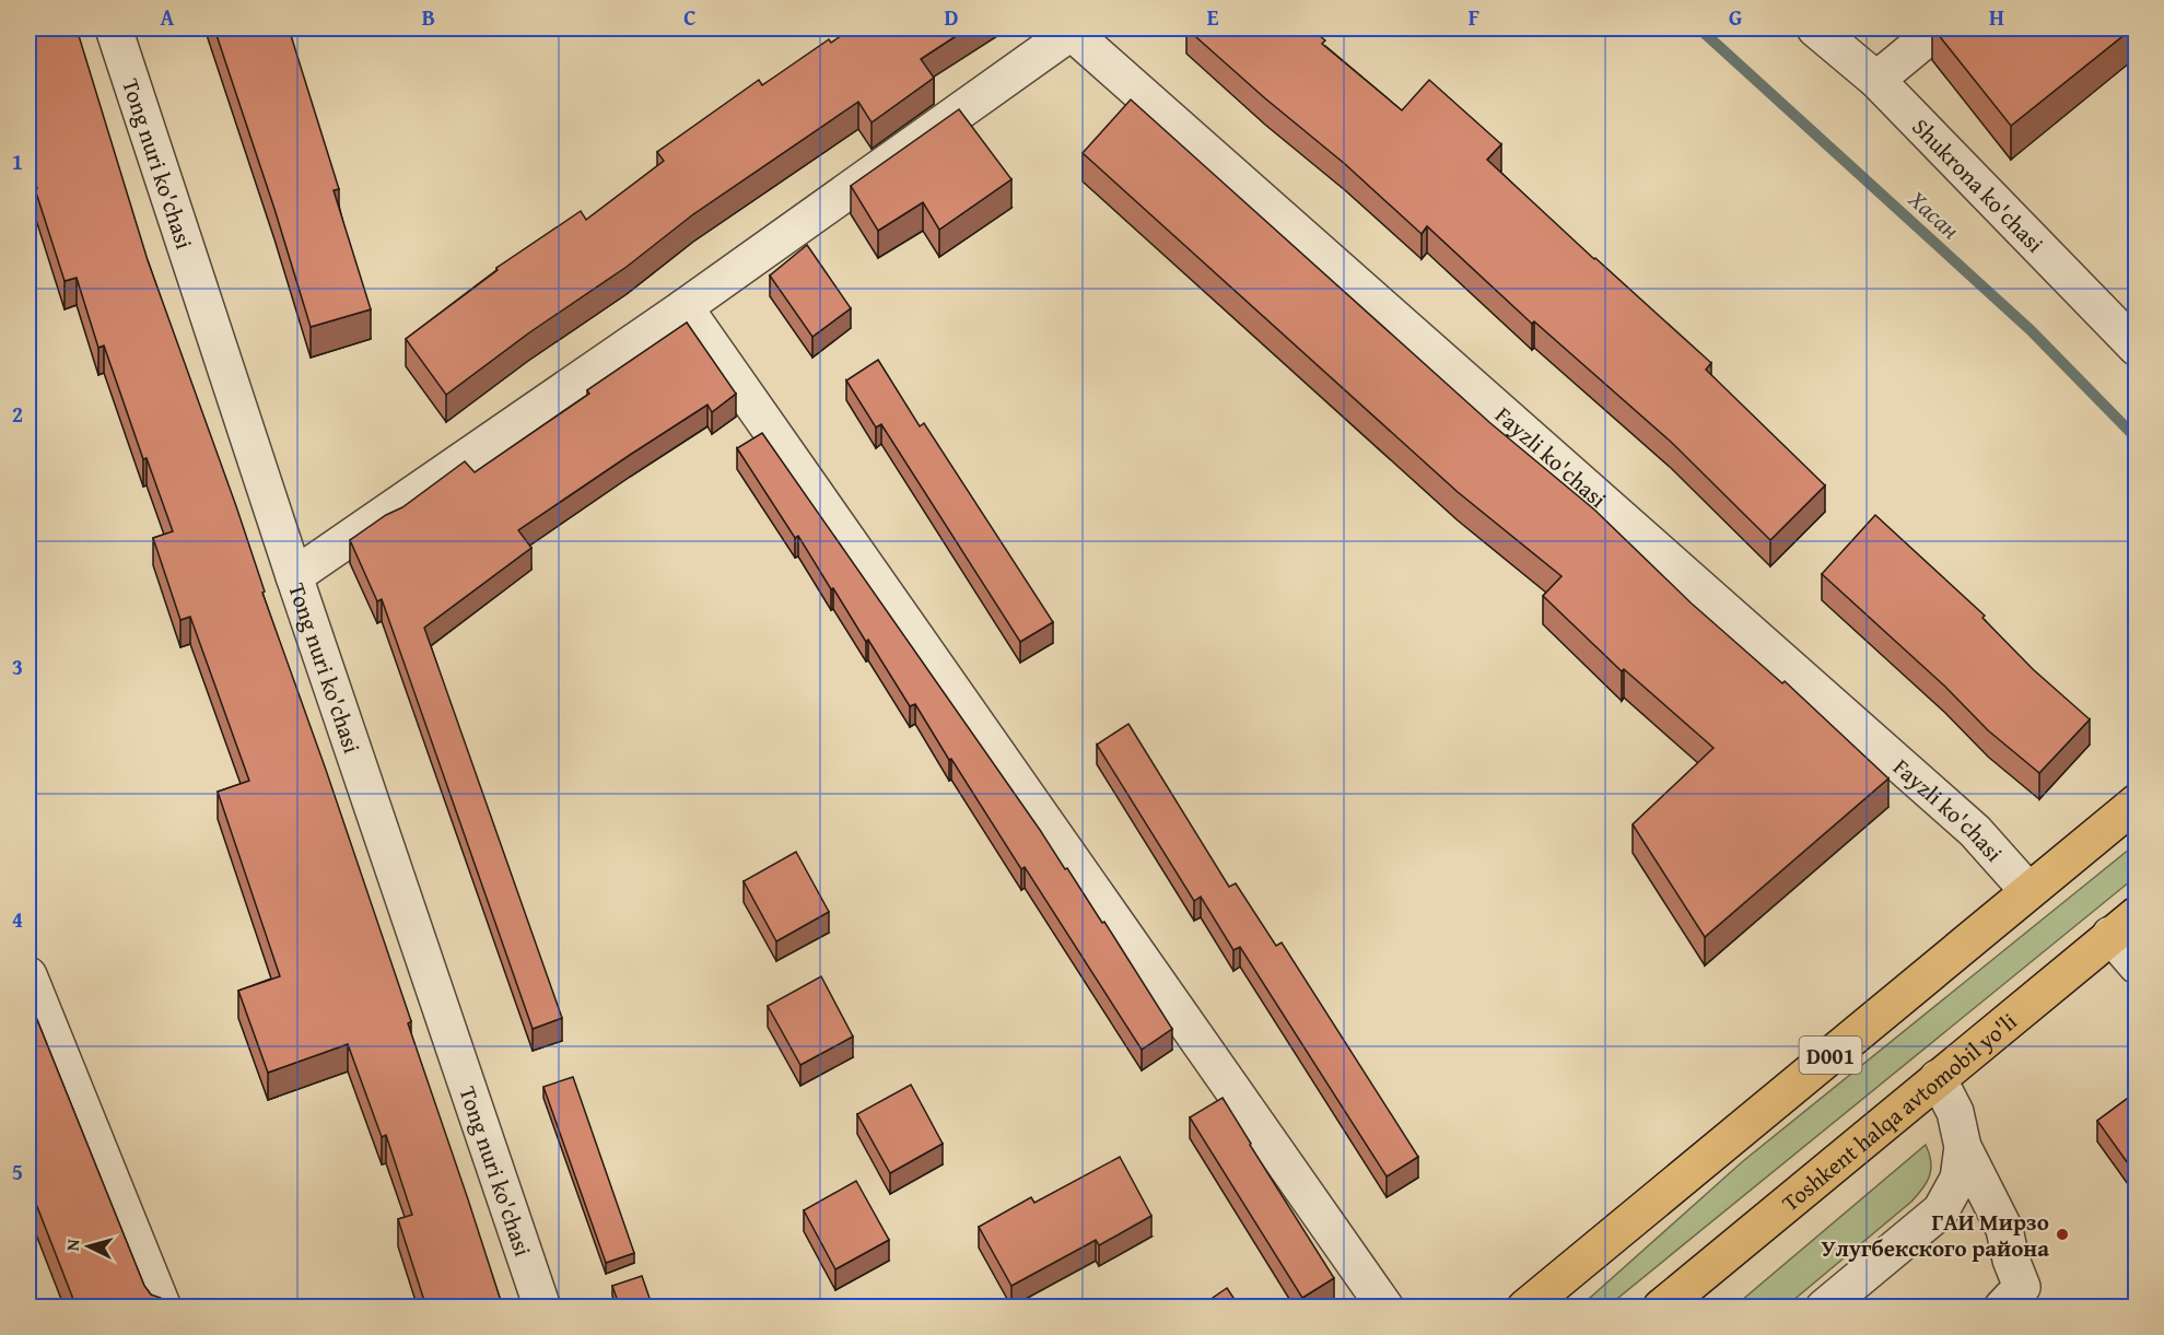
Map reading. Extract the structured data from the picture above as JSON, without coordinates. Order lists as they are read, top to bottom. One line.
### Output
{"streets":{"highway":["D001","Toshkent halqa avtomobil yo'li"],"street":["Tong nuri ko'chasi","Shukrona ko'chasi","Fayzli ko'chasi"]},"crossings":[["Fayzli ko'chasi","D001"]],"water":["Хасан"],"places":["ГАИ Мирзо Улугбекского района"],"north":"left","grid":{"columns":["A","B","C","D","E","F","G","H"],"rows":["1","2","3","4","5"]}}
